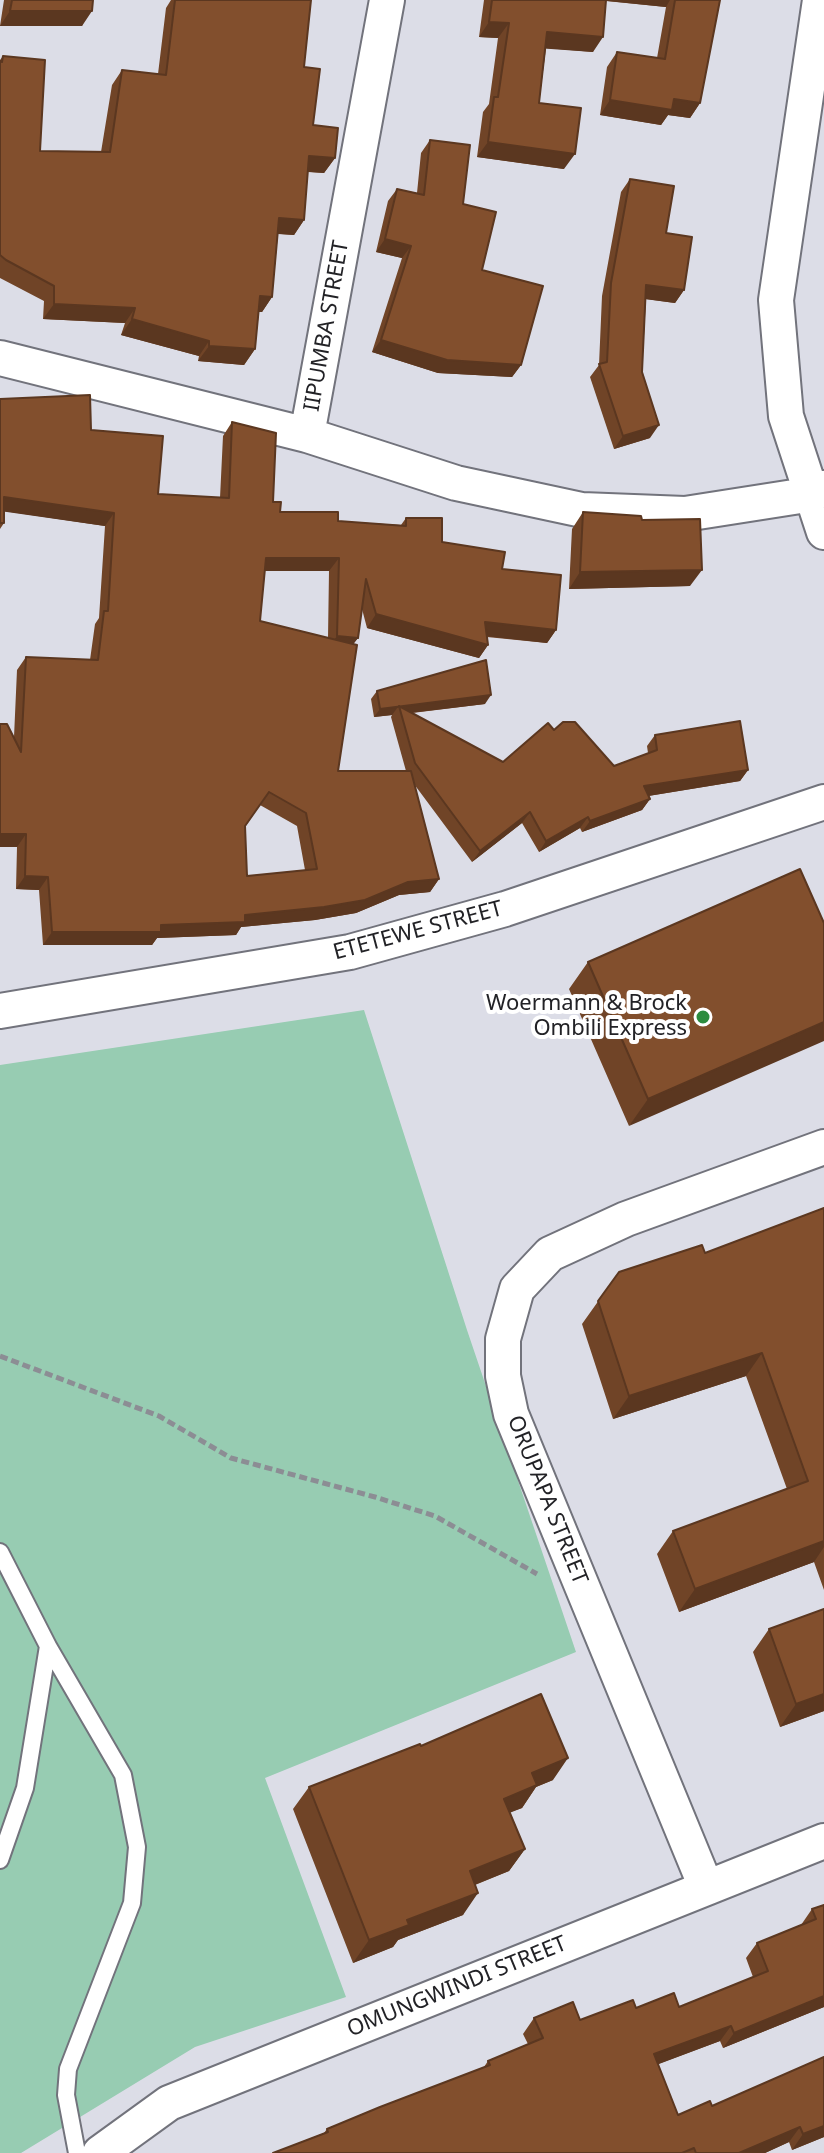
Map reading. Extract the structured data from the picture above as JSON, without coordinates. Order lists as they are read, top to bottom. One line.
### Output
{"streets":{"street":["IIPUMBA STREET","ETETEWE STREET","ORUPAPA STREET","OMUNGWINDI STREET"]},"crossings":[["ORUPAPA STREET","OMUNGWINDI STREET"]],"places":["Woermann & Brock Ombili Express"]}
